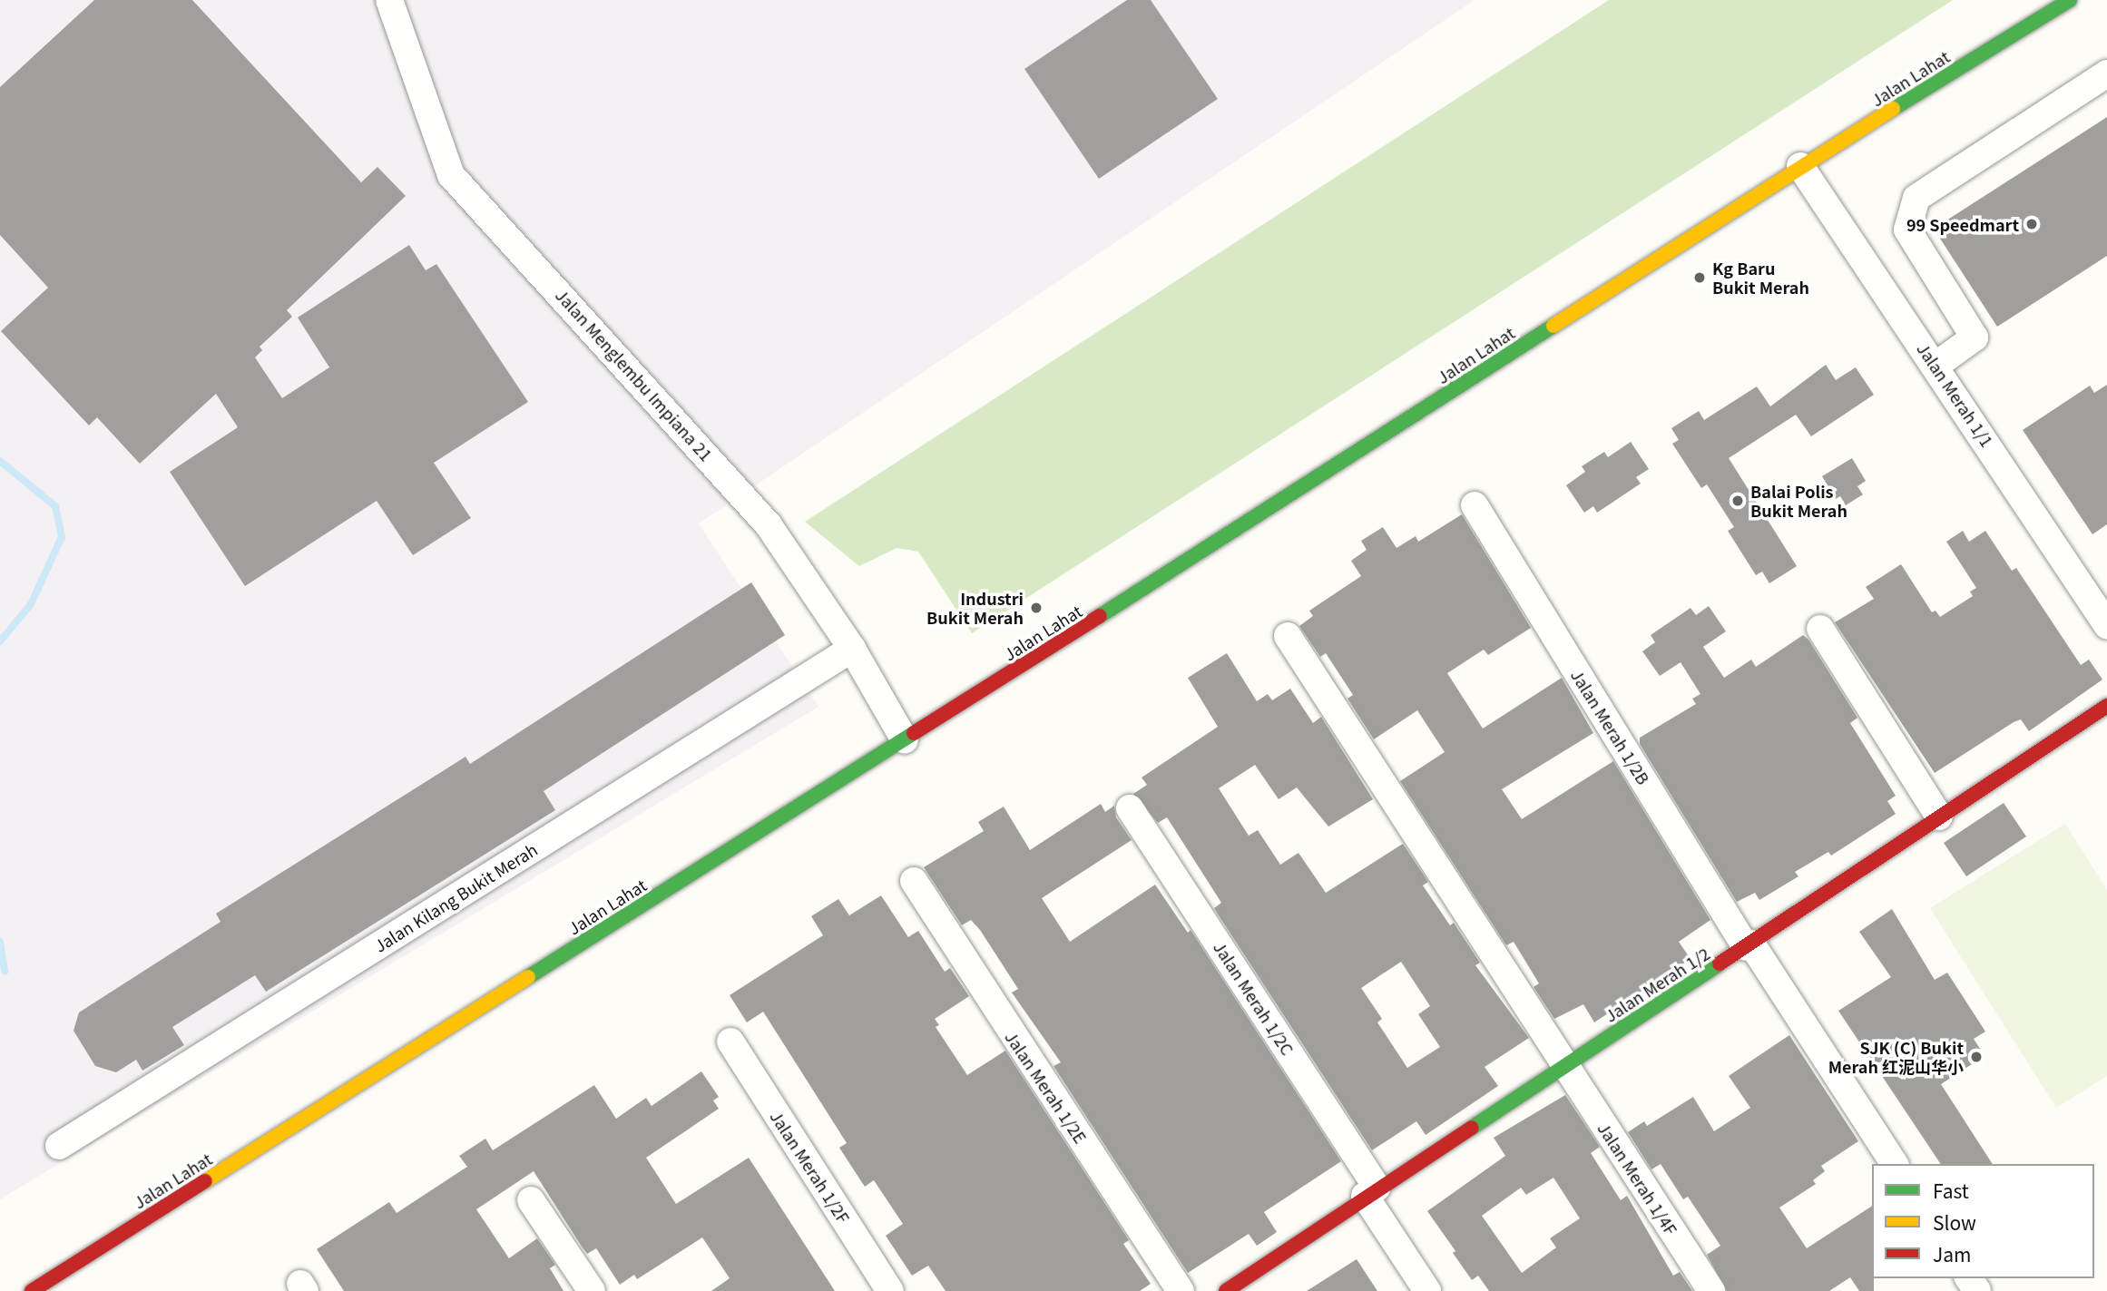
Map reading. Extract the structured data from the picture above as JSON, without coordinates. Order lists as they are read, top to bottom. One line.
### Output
{"streets":{"main road":["Jalan Lahat","Jalan Merah 1/2"],"street":["Jalan Menglembu Impiana 21","Jalan Merah 1/1","Jalan Merah 1/2B","Jalan Kilang Bukit Merah","Jalan Merah 1/2C","Jalan Merah 1/2E","Jalan Merah 1/2F","Jalan Merah 1/4F"]},"crossings":[["Jalan Lahat","Jalan Menglembu Impiana 21"],["Jalan Lahat","Jalan Merah 1/1"],["Jalan Menglembu Impiana 21","Jalan Kilang Bukit Merah"],["Jalan Merah 1/2B","Jalan Merah 1/2"],["Jalan Merah 1/2","Jalan Merah 1/2C"],["Jalan Merah 1/2","Jalan Merah 1/4F"]],"places":["99 Speedmart","Kg Baru Bukit Merah","Balai Polis Bukit Merah","Industri Bukit Merah","SJK (C) Bukit Merah 红泥山华小"],"legend":["Fast","Slow","Jam"]}
